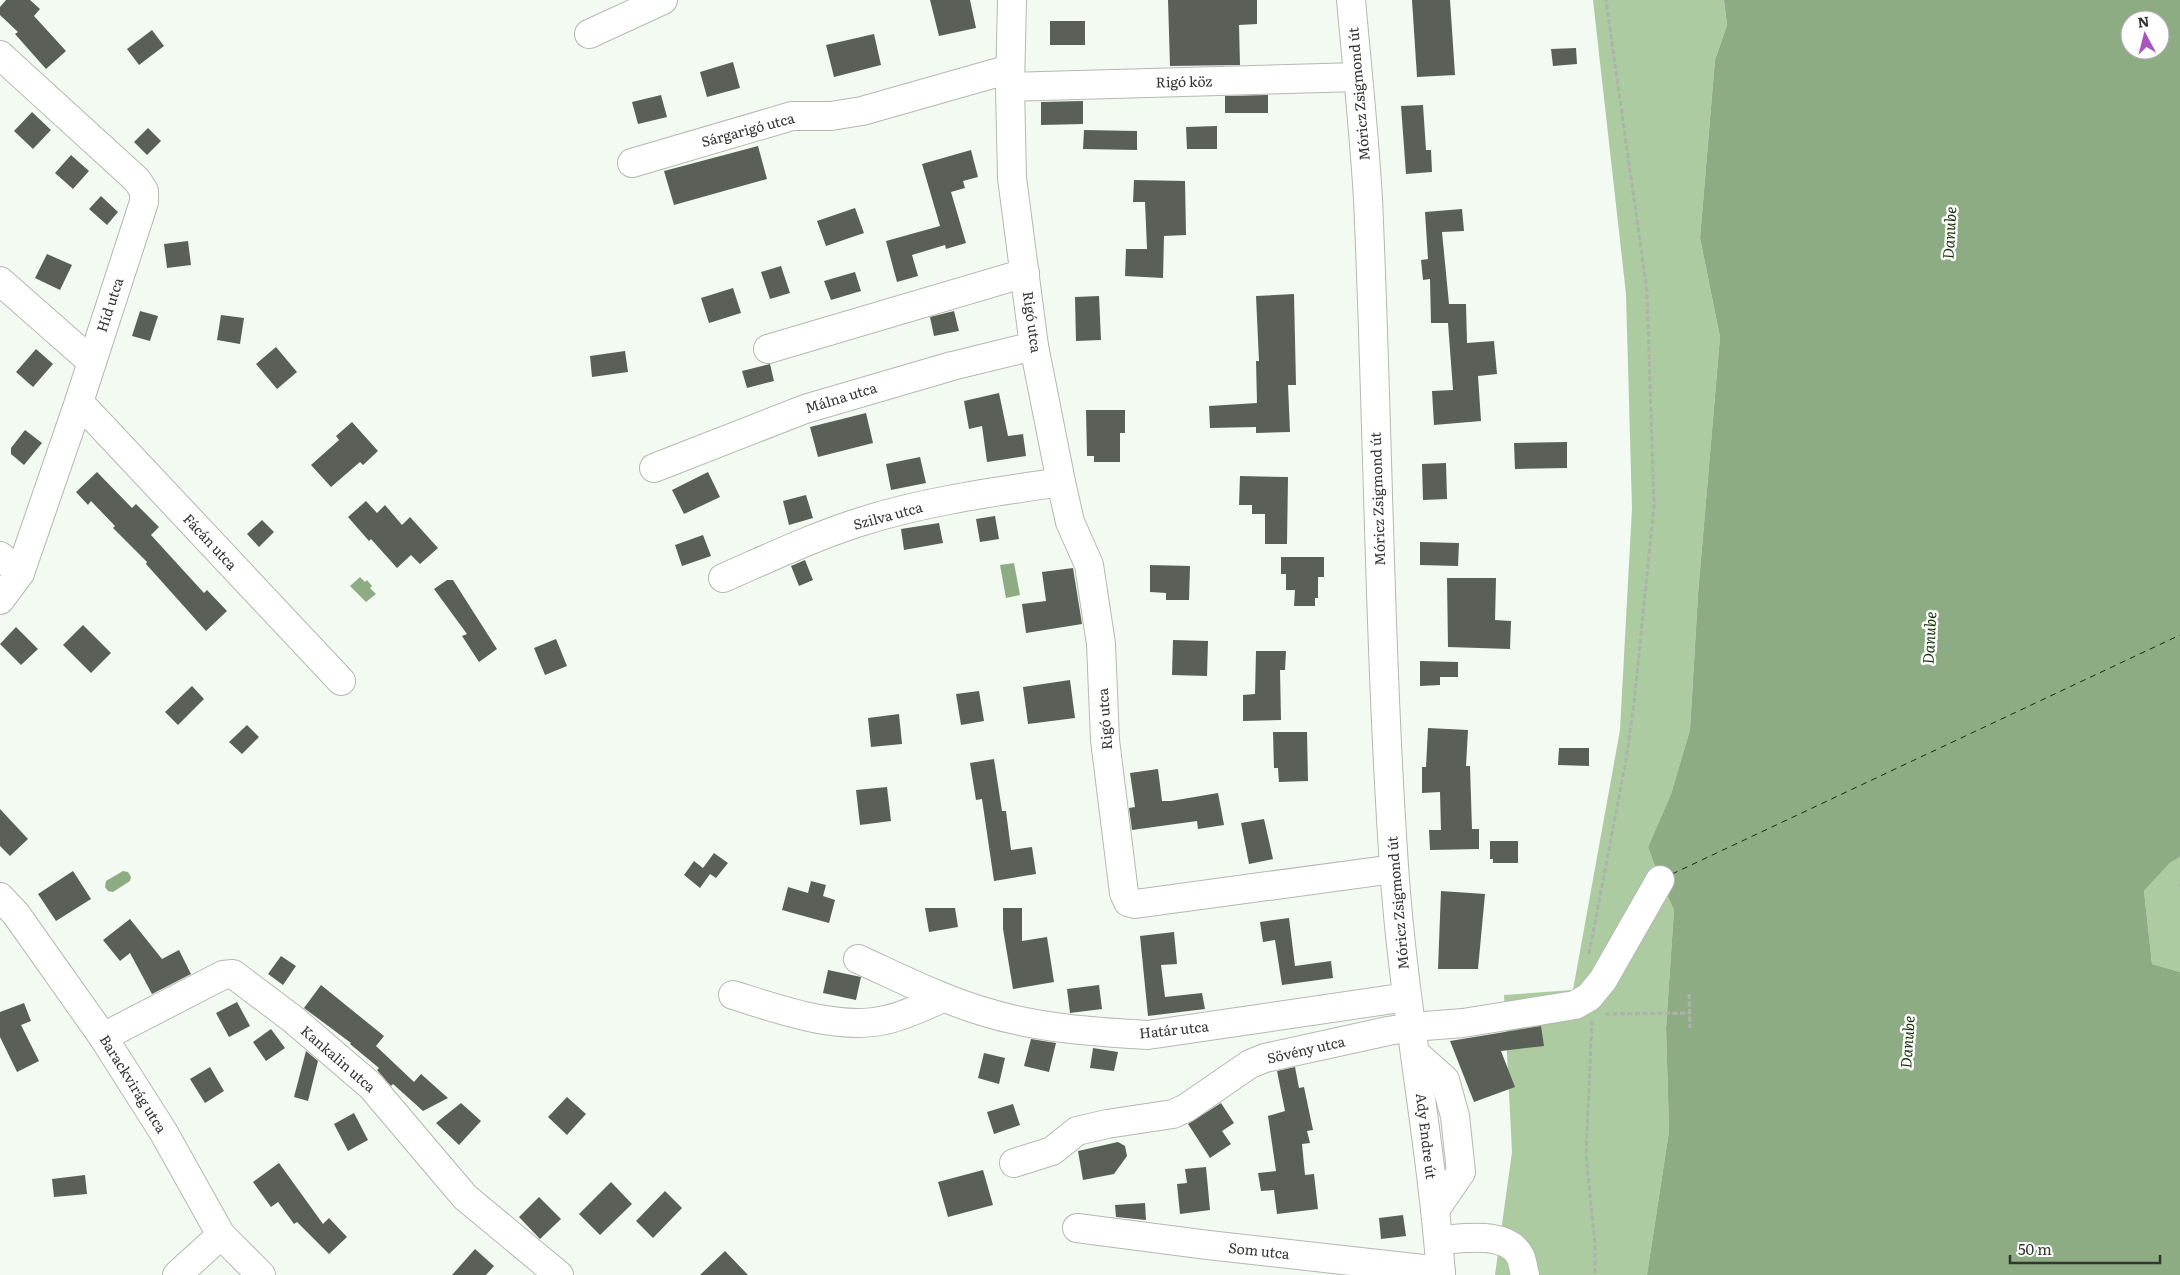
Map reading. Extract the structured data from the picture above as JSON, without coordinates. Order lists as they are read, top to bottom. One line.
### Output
{"streets":{"street":["Rigó köz","Móricz Zsigmond út","Sárgarigó utca","Híd utca","Rigó utca","Málna utca","Szilva utca","Fácán utca","Határ utca","Sövény utca","Kankalin utca","Barackvirág utca","Ady Endre út","Som utca"]},"crossings":[["Rigó köz","Móricz Zsigmond út"],["Rigó köz","Sárgarigó utca"],["Rigó köz","Rigó utca"],["Móricz Zsigmond út","Rigó utca"],["Móricz Zsigmond út","Határ utca"],["Móricz Zsigmond út","Ady Endre út"],["Sárgarigó utca","Rigó utca"],["Híd utca","Fácán utca"],["Rigó utca","Málna utca"],["Rigó utca","Szilva utca"],["Határ utca","Ady Endre út"],["Sövény utca","Ady Endre út"],["Kankalin utca","Barackvirág utca"],["Ady Endre út","Som utca"]],"water":["Danube"],"scale_bar":"50 m","north":"top"}
